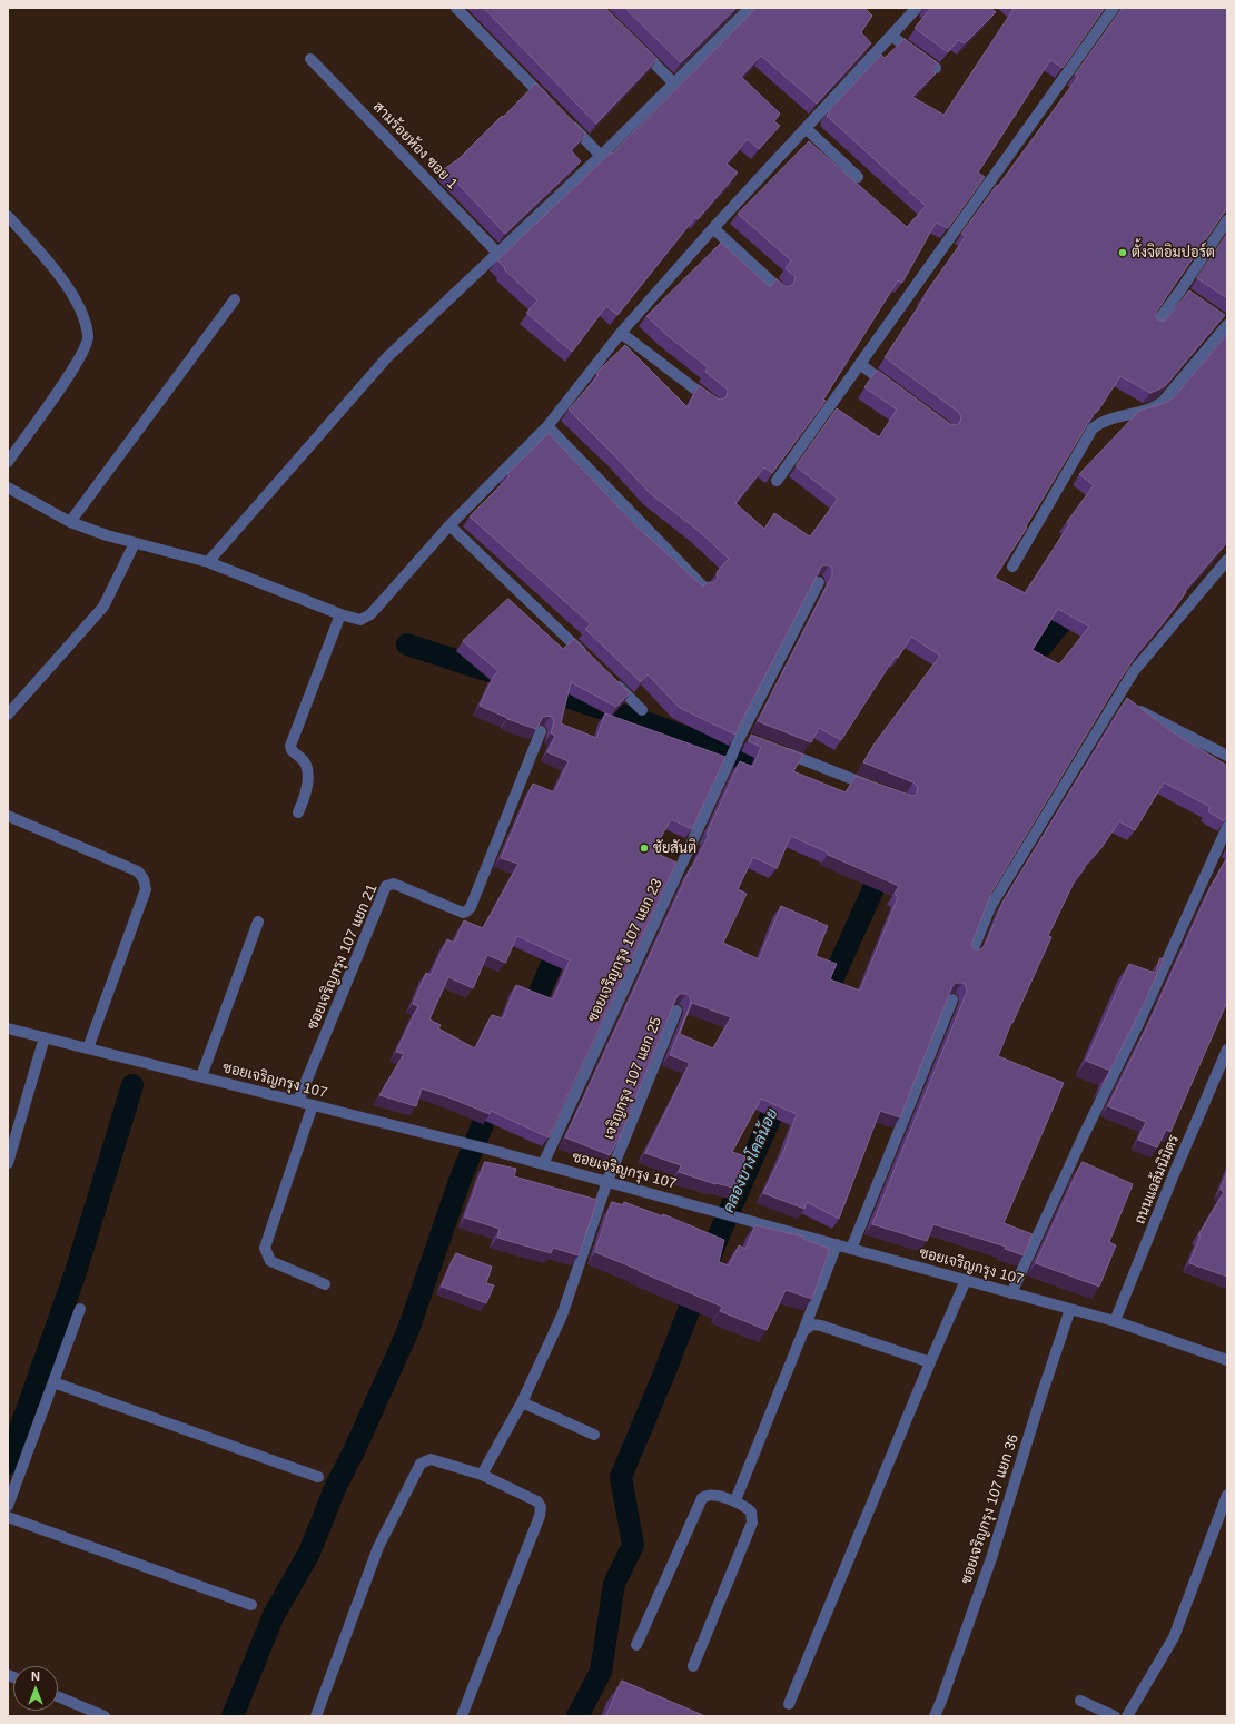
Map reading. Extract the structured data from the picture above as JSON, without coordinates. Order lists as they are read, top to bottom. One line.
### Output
{"streets":{"street":["สามร้อยห้อง ซอย 1","ซอยเจริญกรุง 107 แยก 23","ซอยเจริญกรุง 107 แยก 21","เจริญกรุง 107 แยก 25","ซอยเจริญกรุง 107","ถนนแฉล้มนิมิตร","ซอยเจริญกรุง 107 แยก 36"]},"crossings":[["ซอยเจริญกรุง 107 แยก 23","ซอยเจริญกรุง 107"],["ซอยเจริญกรุง 107 แยก 21","ซอยเจริญกรุง 107"],["เจริญกรุง 107 แยก 25","ซอยเจริญกรุง 107"],["ซอยเจริญกรุง 107","ถนนแฉล้มนิมิตร"],["ซอยเจริญกรุง 107","ซอยเจริญกรุง 107 แยก 36"]],"water":["คลองบางโคล่น้อย"],"places":["ตั้งจิตอิมปอร์ต","ชัยสันติ"],"north":"top"}
